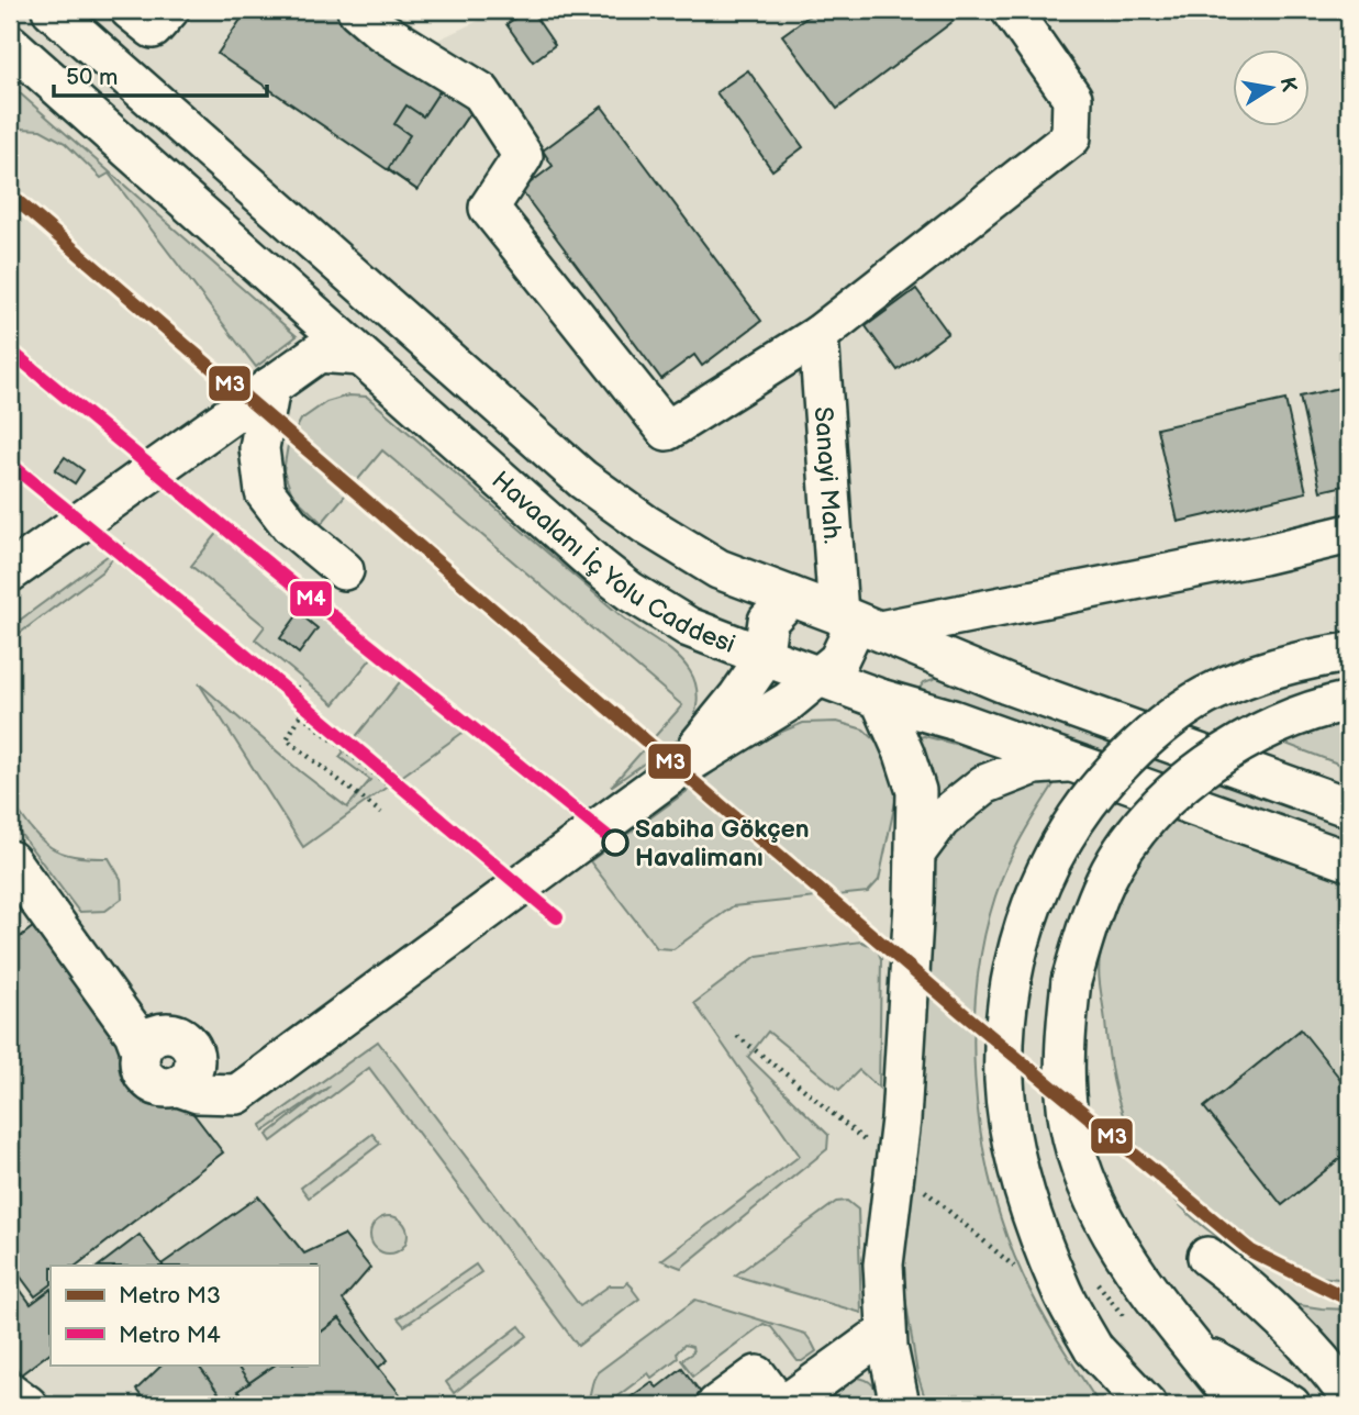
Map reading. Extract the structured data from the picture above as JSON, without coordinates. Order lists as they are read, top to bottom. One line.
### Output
{"streets":{"street":["Sanayi Mah.","Havaalanı İç Yolu Caddesi"]},"crossings":[["Sanayi Mah.","Havaalanı İç Yolu Caddesi"]],"places":["Sabiha Gökçen Havalimanı"],"lines":["metro line M3","metro line M4"],"legend":["Metro M3","Metro M4"],"scale_bar":"50 m","north":"right"}
